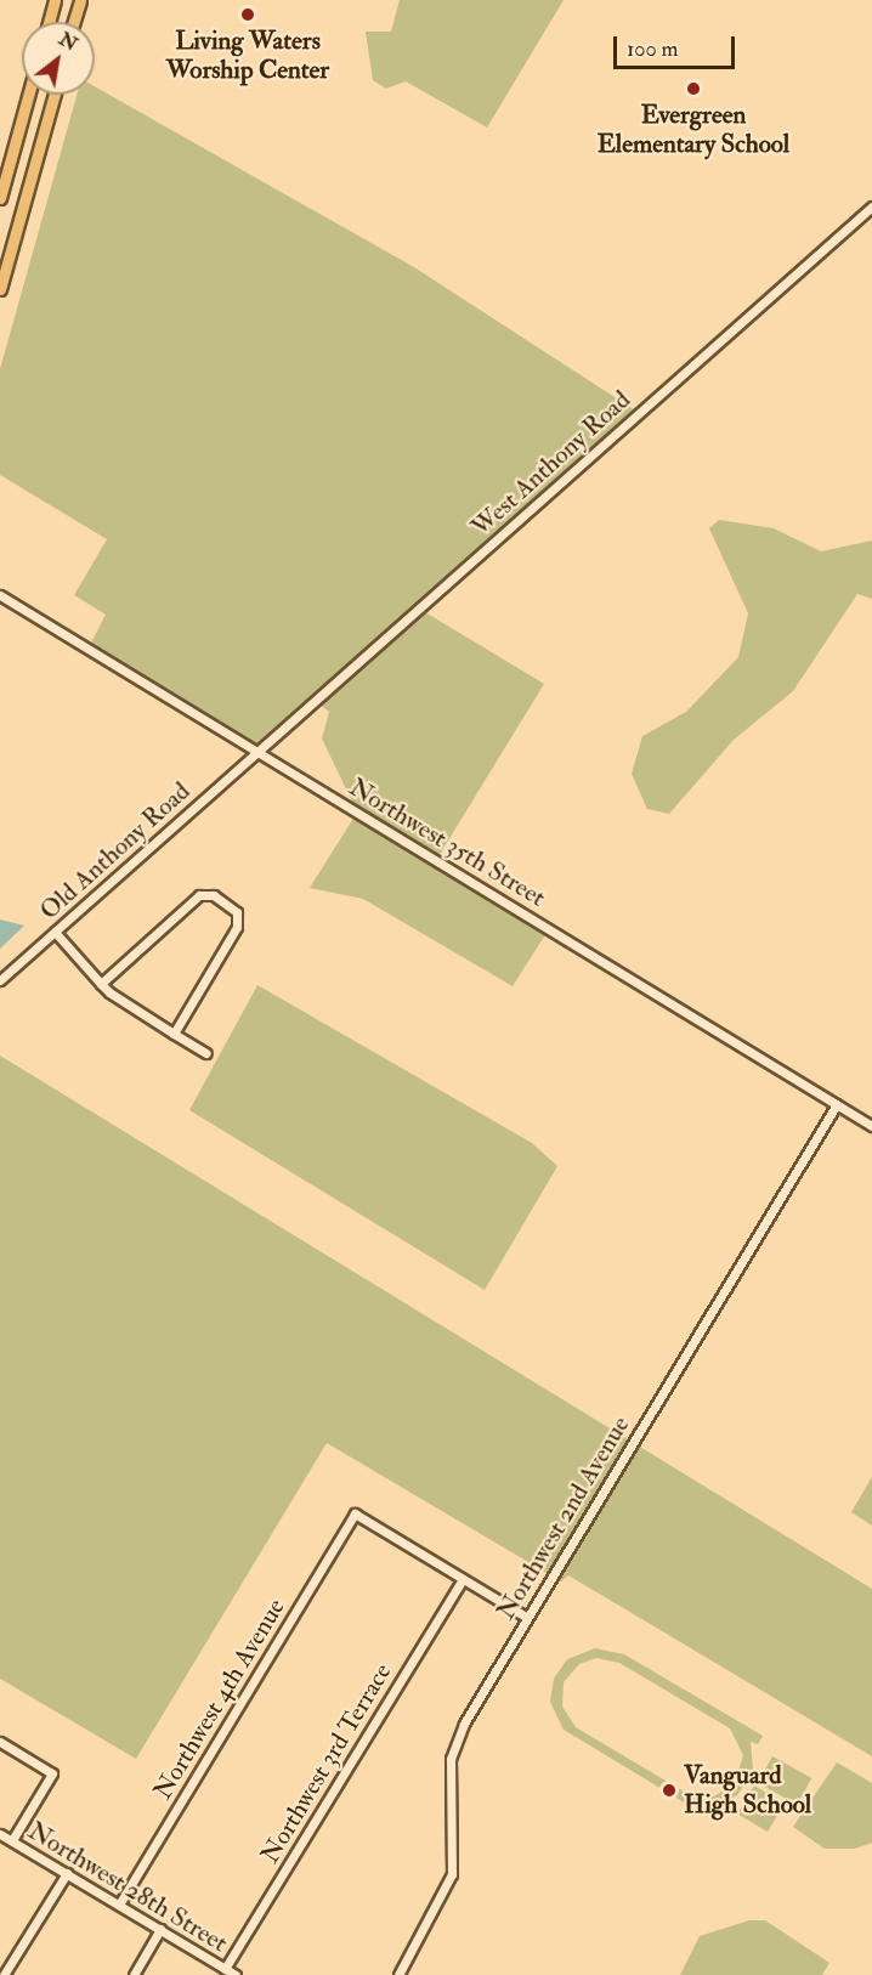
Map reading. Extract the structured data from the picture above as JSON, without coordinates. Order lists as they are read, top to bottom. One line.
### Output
{"streets":{"street":["West Anthony Road","Northwest 35th Street","Old Anthony Road","Northwest 2nd Avenue","Northwest 4th Avenue","Northwest 3rd Terrace","Northwest 28th Street"]},"crossings":[["West Anthony Road","Northwest 35th Street"],["West Anthony Road","Old Anthony Road"],["Northwest 35th Street","Old Anthony Road"],["Northwest 35th Street","Northwest 2nd Avenue"],["Northwest 4th Avenue","Northwest 3rd Terrace"],["Northwest 4th Avenue","Northwest 28th Street"],["Northwest 3rd Terrace","Northwest 28th Street"]],"places":["Living Waters Worship Center","Evergreen Elementary School","Vanguard High School"],"scale_bar":"100 m","north":"top right"}
